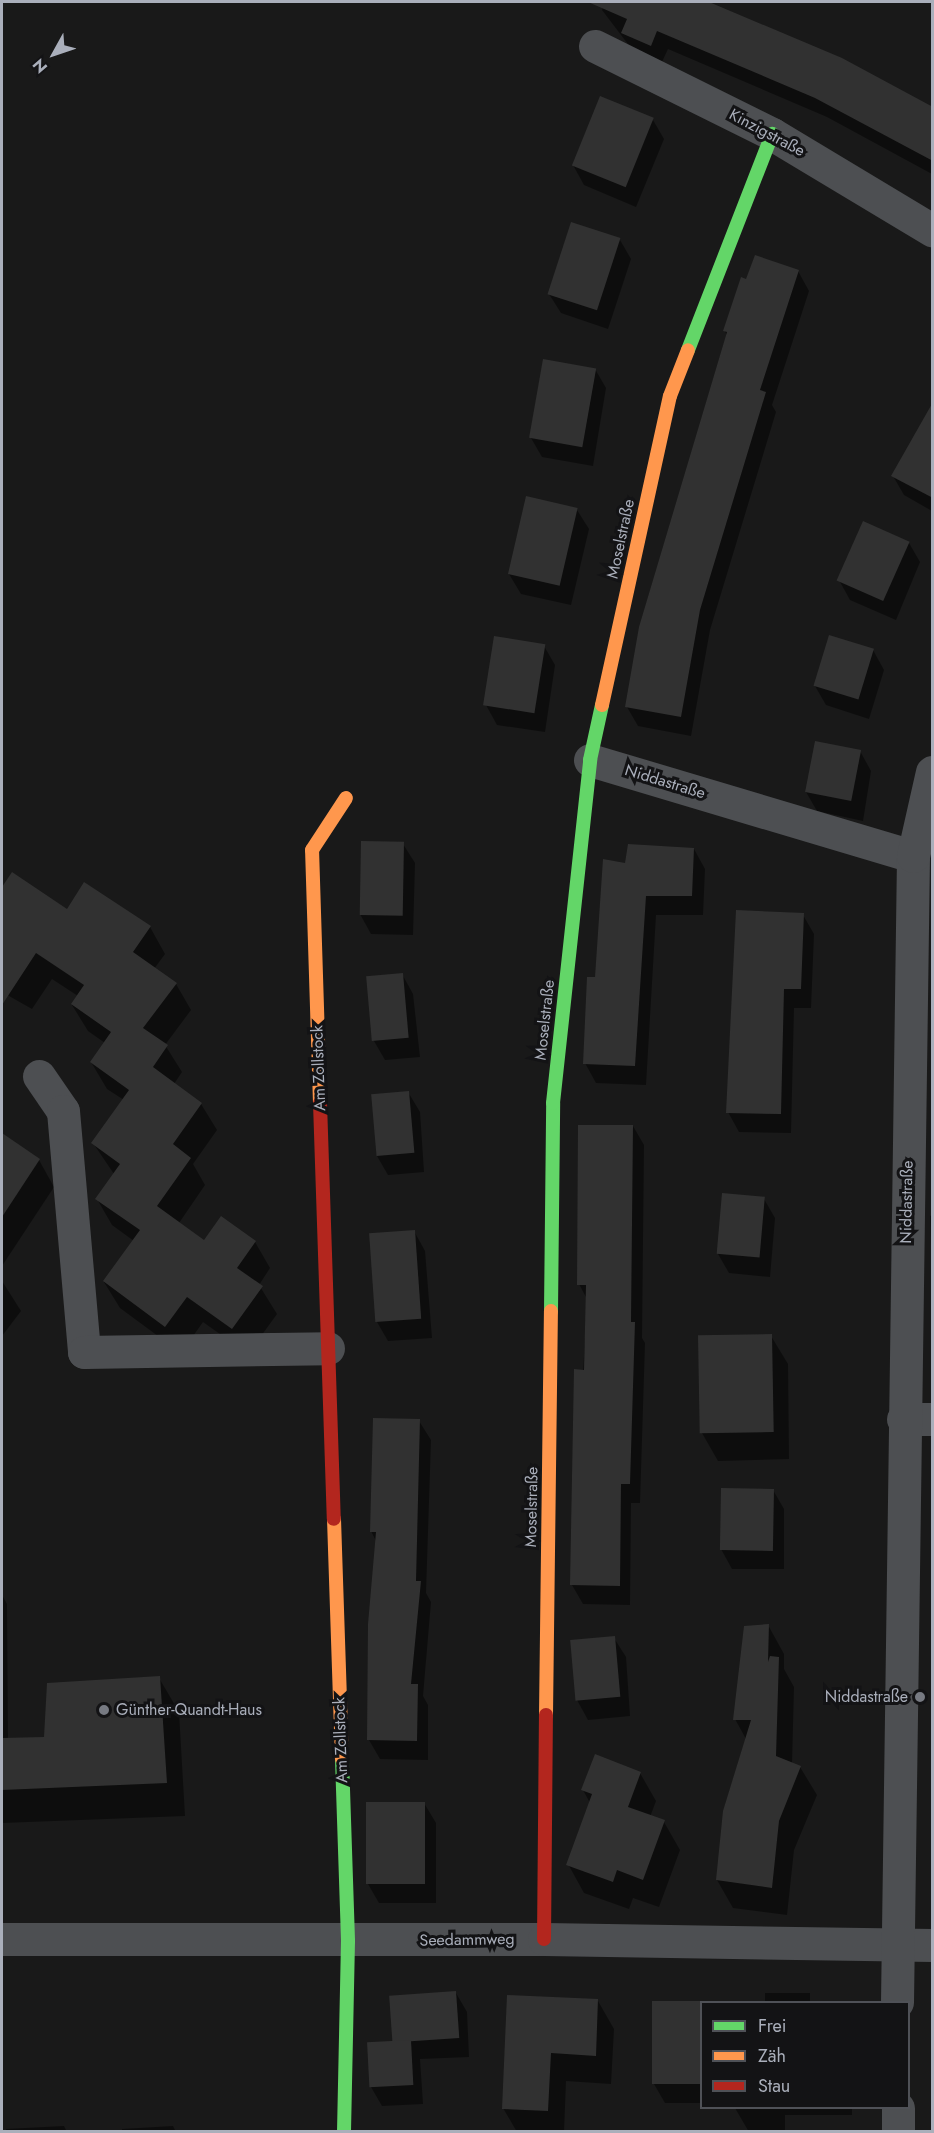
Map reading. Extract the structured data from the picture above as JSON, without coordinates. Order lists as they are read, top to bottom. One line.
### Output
{"streets":{"street":["Kinzigstraße","Moselstraße","Niddastraße","Am Zollstock","Seedammweg"]},"crossings":[["Kinzigstraße","Moselstraße"],["Moselstraße","Niddastraße"],["Moselstraße","Seedammweg"],["Niddastraße","Seedammweg"],["Am Zollstock","Seedammweg"]],"places":["Niddastraße","Günther-Quandt-Haus"],"legend":["Frei","Zäh","Stau"],"north":"bottom left"}
